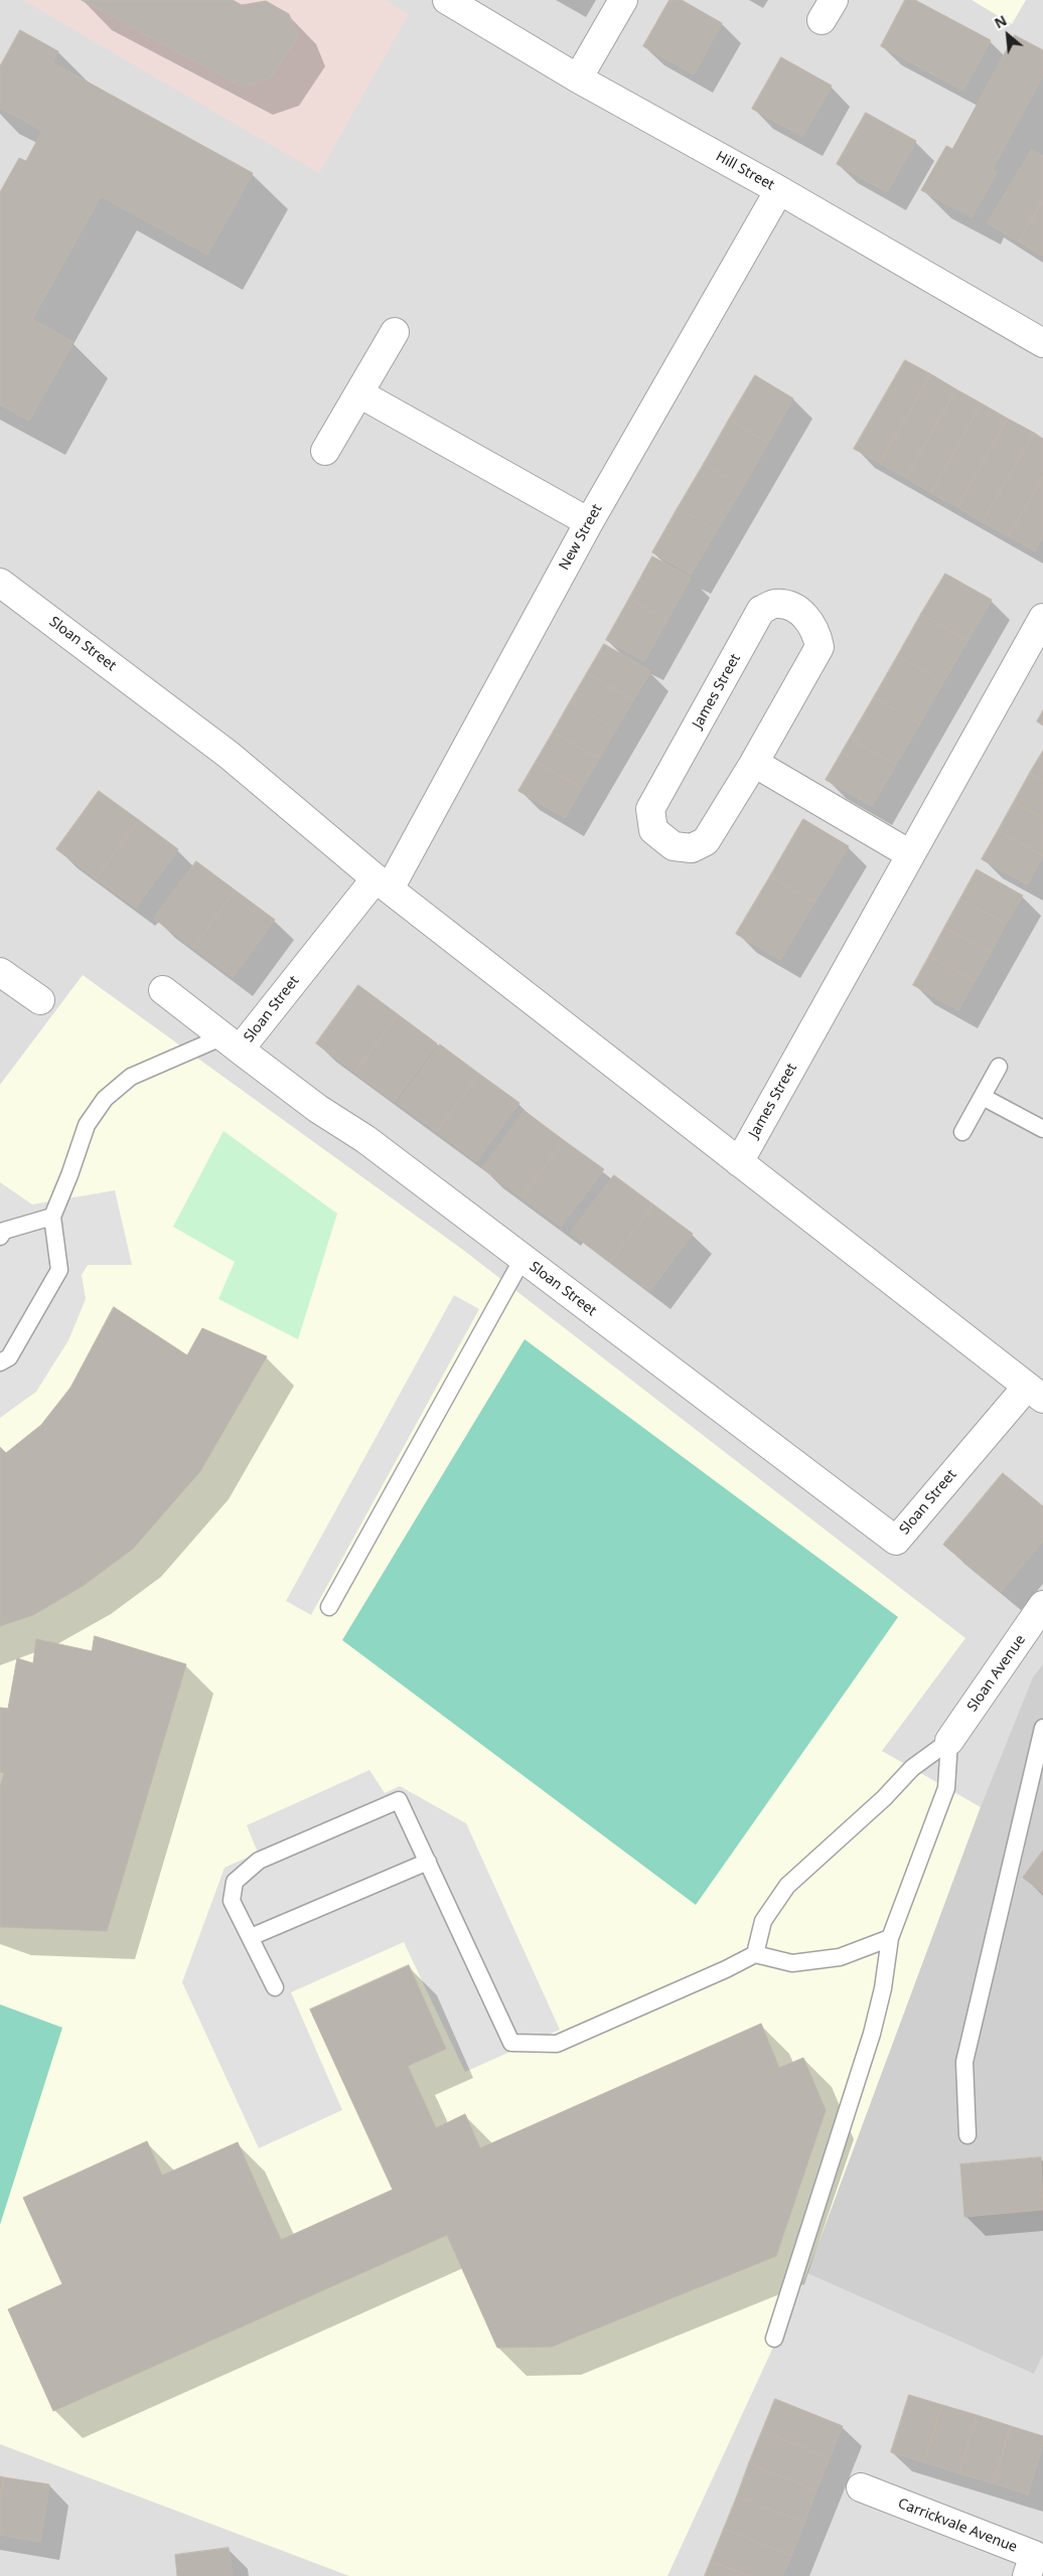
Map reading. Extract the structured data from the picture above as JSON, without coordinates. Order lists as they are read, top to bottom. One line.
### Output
{"streets":{"street":["Hill Street","New Street","Sloan Street","James Street","Sloan Avenue","Carrickvale Avenue"]},"crossings":[["Hill Street","New Street"],["New Street","Sloan Street"],["Sloan Street","James Street"]],"north":"top left"}
